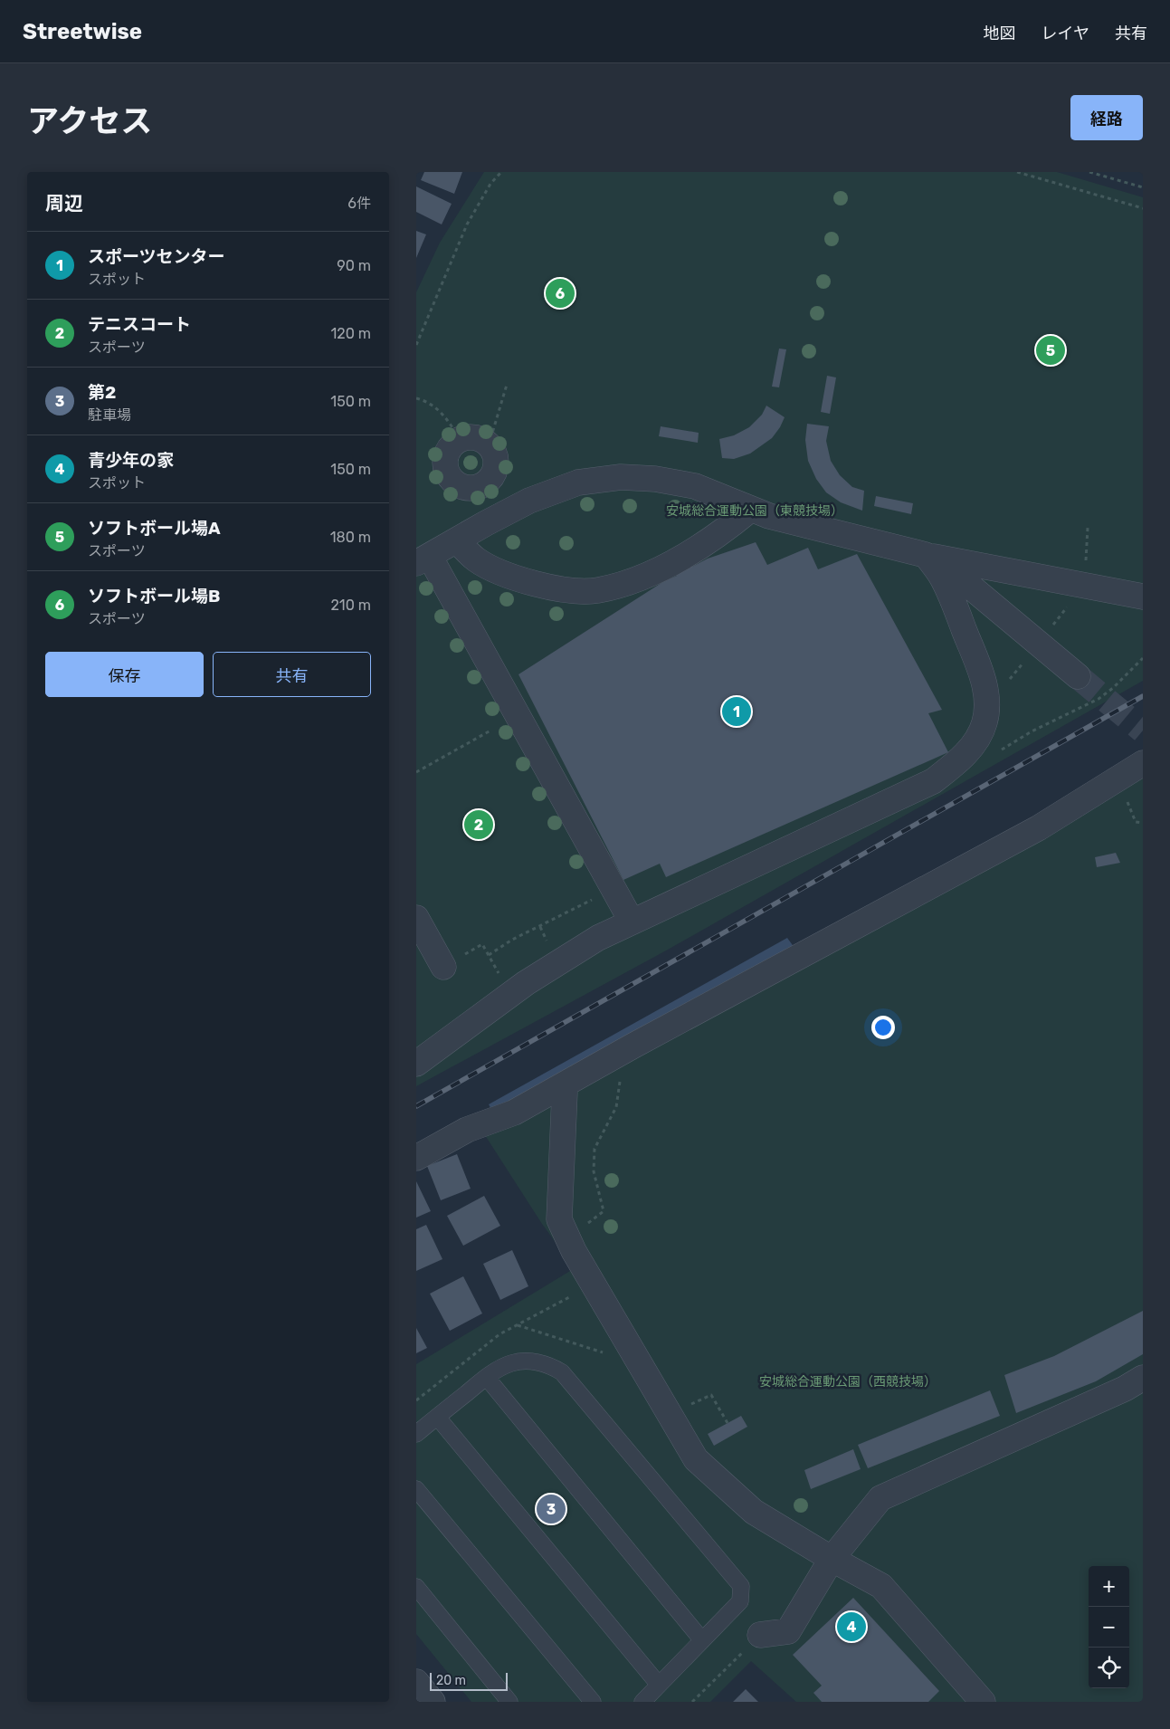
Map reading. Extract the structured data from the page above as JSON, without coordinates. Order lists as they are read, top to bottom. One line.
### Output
{"parks":["安城総合運動公園（東競技場）","安城総合運動公園（西競技場）"],"scale_bar":"20 m","page":{"header":"Streetwise","nav":["地図","レイヤ","共有"],"title":"アクセス","buttons":["経路",["保存","共有"]],"heading":["周辺","6件"],"list":[{"mark":"1","name":"スポーツセンター","note":"スポット","value":"90 m"},{"mark":"2","name":"テニスコート","note":"スポーツ","value":"120 m"},{"mark":"3","name":"第2","note":"駐車場","value":"150 m"},{"mark":"4","name":"青少年の家","note":"スポット","value":"150 m"},{"mark":"5","name":"ソフトボール場A","note":"スポーツ","value":"180 m"},{"mark":"6","name":"ソフトボール場B","note":"スポーツ","value":"210 m"}],"pins":["6","5","1","2","3","4"],"map_buttons":["+","−"],"scale":"20 m"}}
